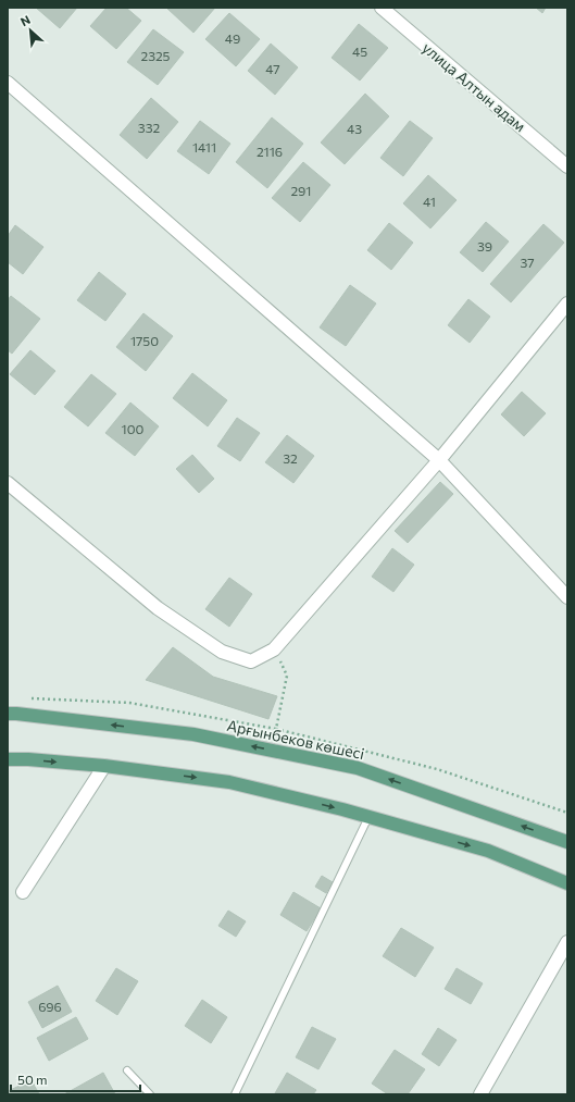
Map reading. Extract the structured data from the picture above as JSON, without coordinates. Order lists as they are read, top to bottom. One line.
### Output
{"streets":{"main road":["Арғынбеков көшесі"],"street":["улица Алтын адам"]},"house_numbers":["49","45","2325","47","332","43","1411","2116","291","41","39","37","1750","100","32","696"],"scale_bar":"50 m","north":"top left"}
